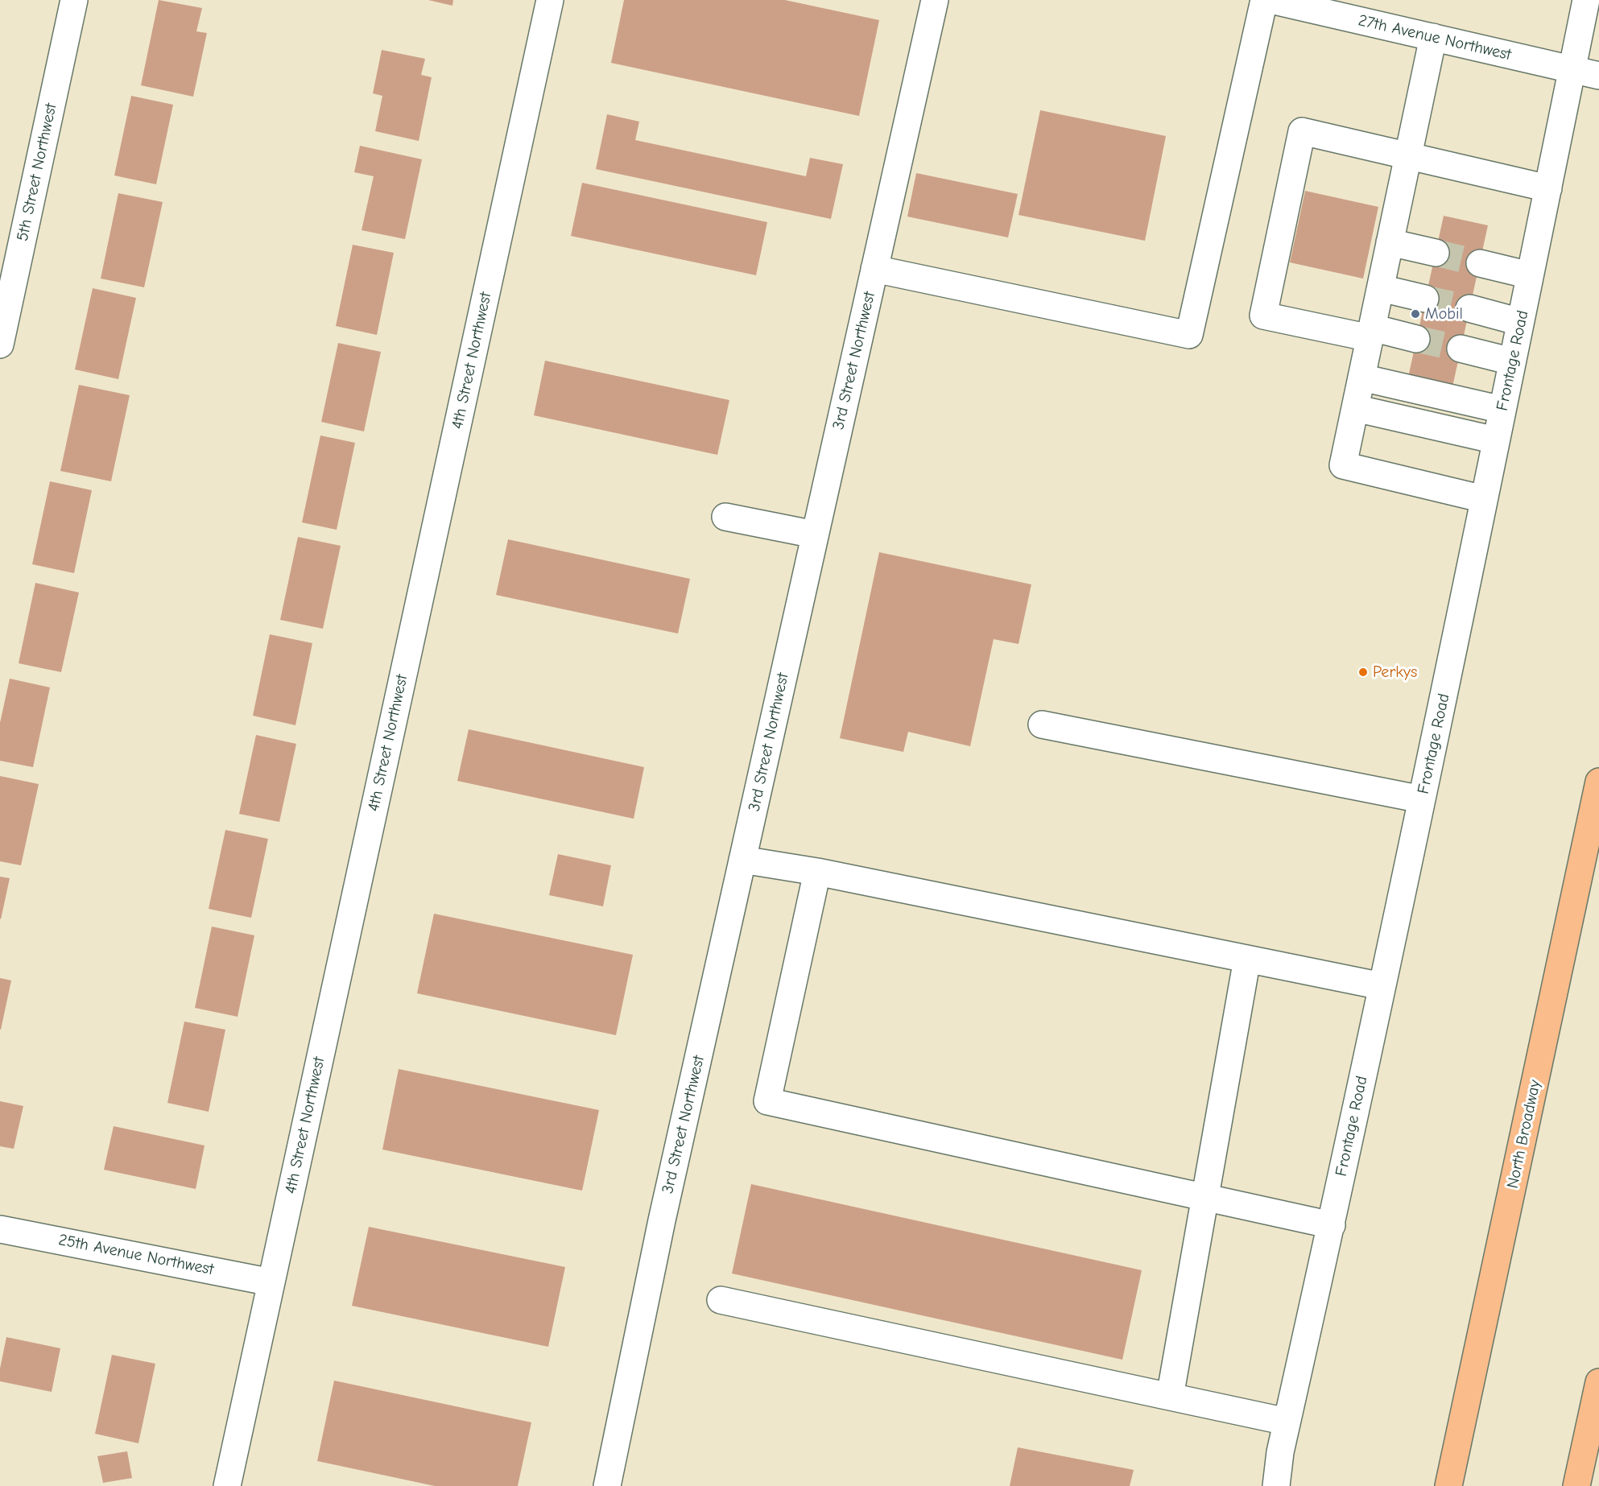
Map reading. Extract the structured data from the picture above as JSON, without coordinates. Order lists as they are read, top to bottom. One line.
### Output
{"streets":{"main road":["North Broadway"],"street":["27th Avenue Northwest","5th Street Northwest","4th Street Northwest","3rd Street Northwest","Frontage Road","25th Avenue Northwest"]},"crossings":[["27th Avenue Northwest","Frontage Road"],["4th Street Northwest","25th Avenue Northwest"]],"places":["Mobil","Perkys"]}
